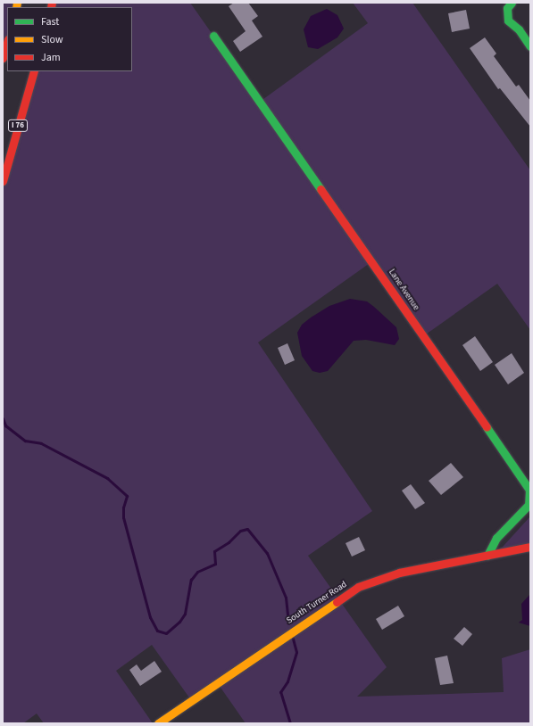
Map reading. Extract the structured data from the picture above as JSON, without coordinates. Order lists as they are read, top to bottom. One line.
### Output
{"streets":{"main road":["I 76","Lane Avenue","South Turner Road"]},"crossings":[["Lane Avenue","South Turner Road"]],"legend":["Fast","Slow","Jam"]}
